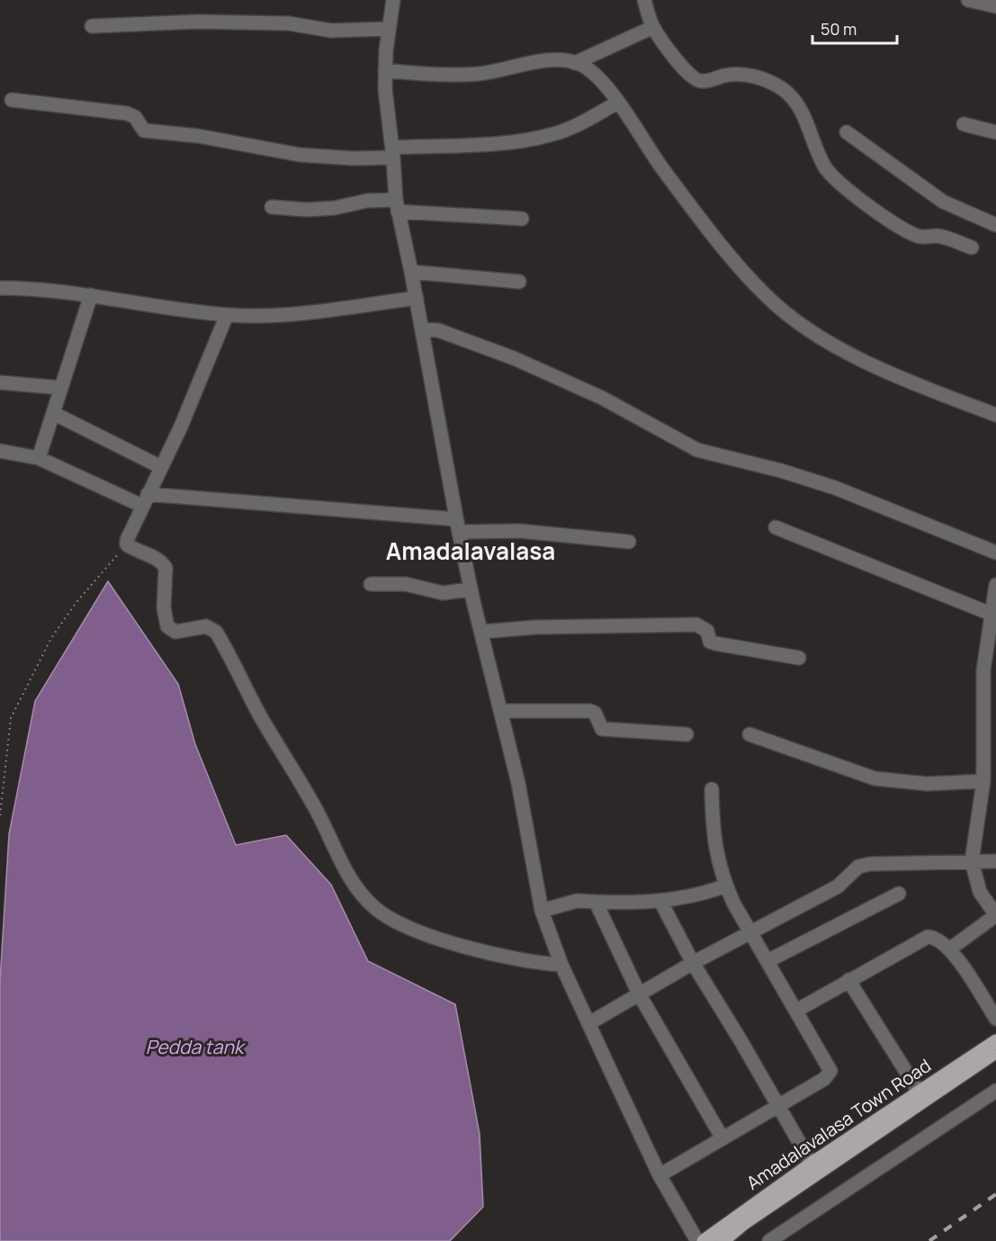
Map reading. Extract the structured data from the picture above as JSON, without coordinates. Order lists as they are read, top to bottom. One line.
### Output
{"streets":{"main road":["Amadalavalasa Town Road"]},"districts":["Amadalavalasa"],"water":["Pedda tank"],"scale_bar":"50 m"}
